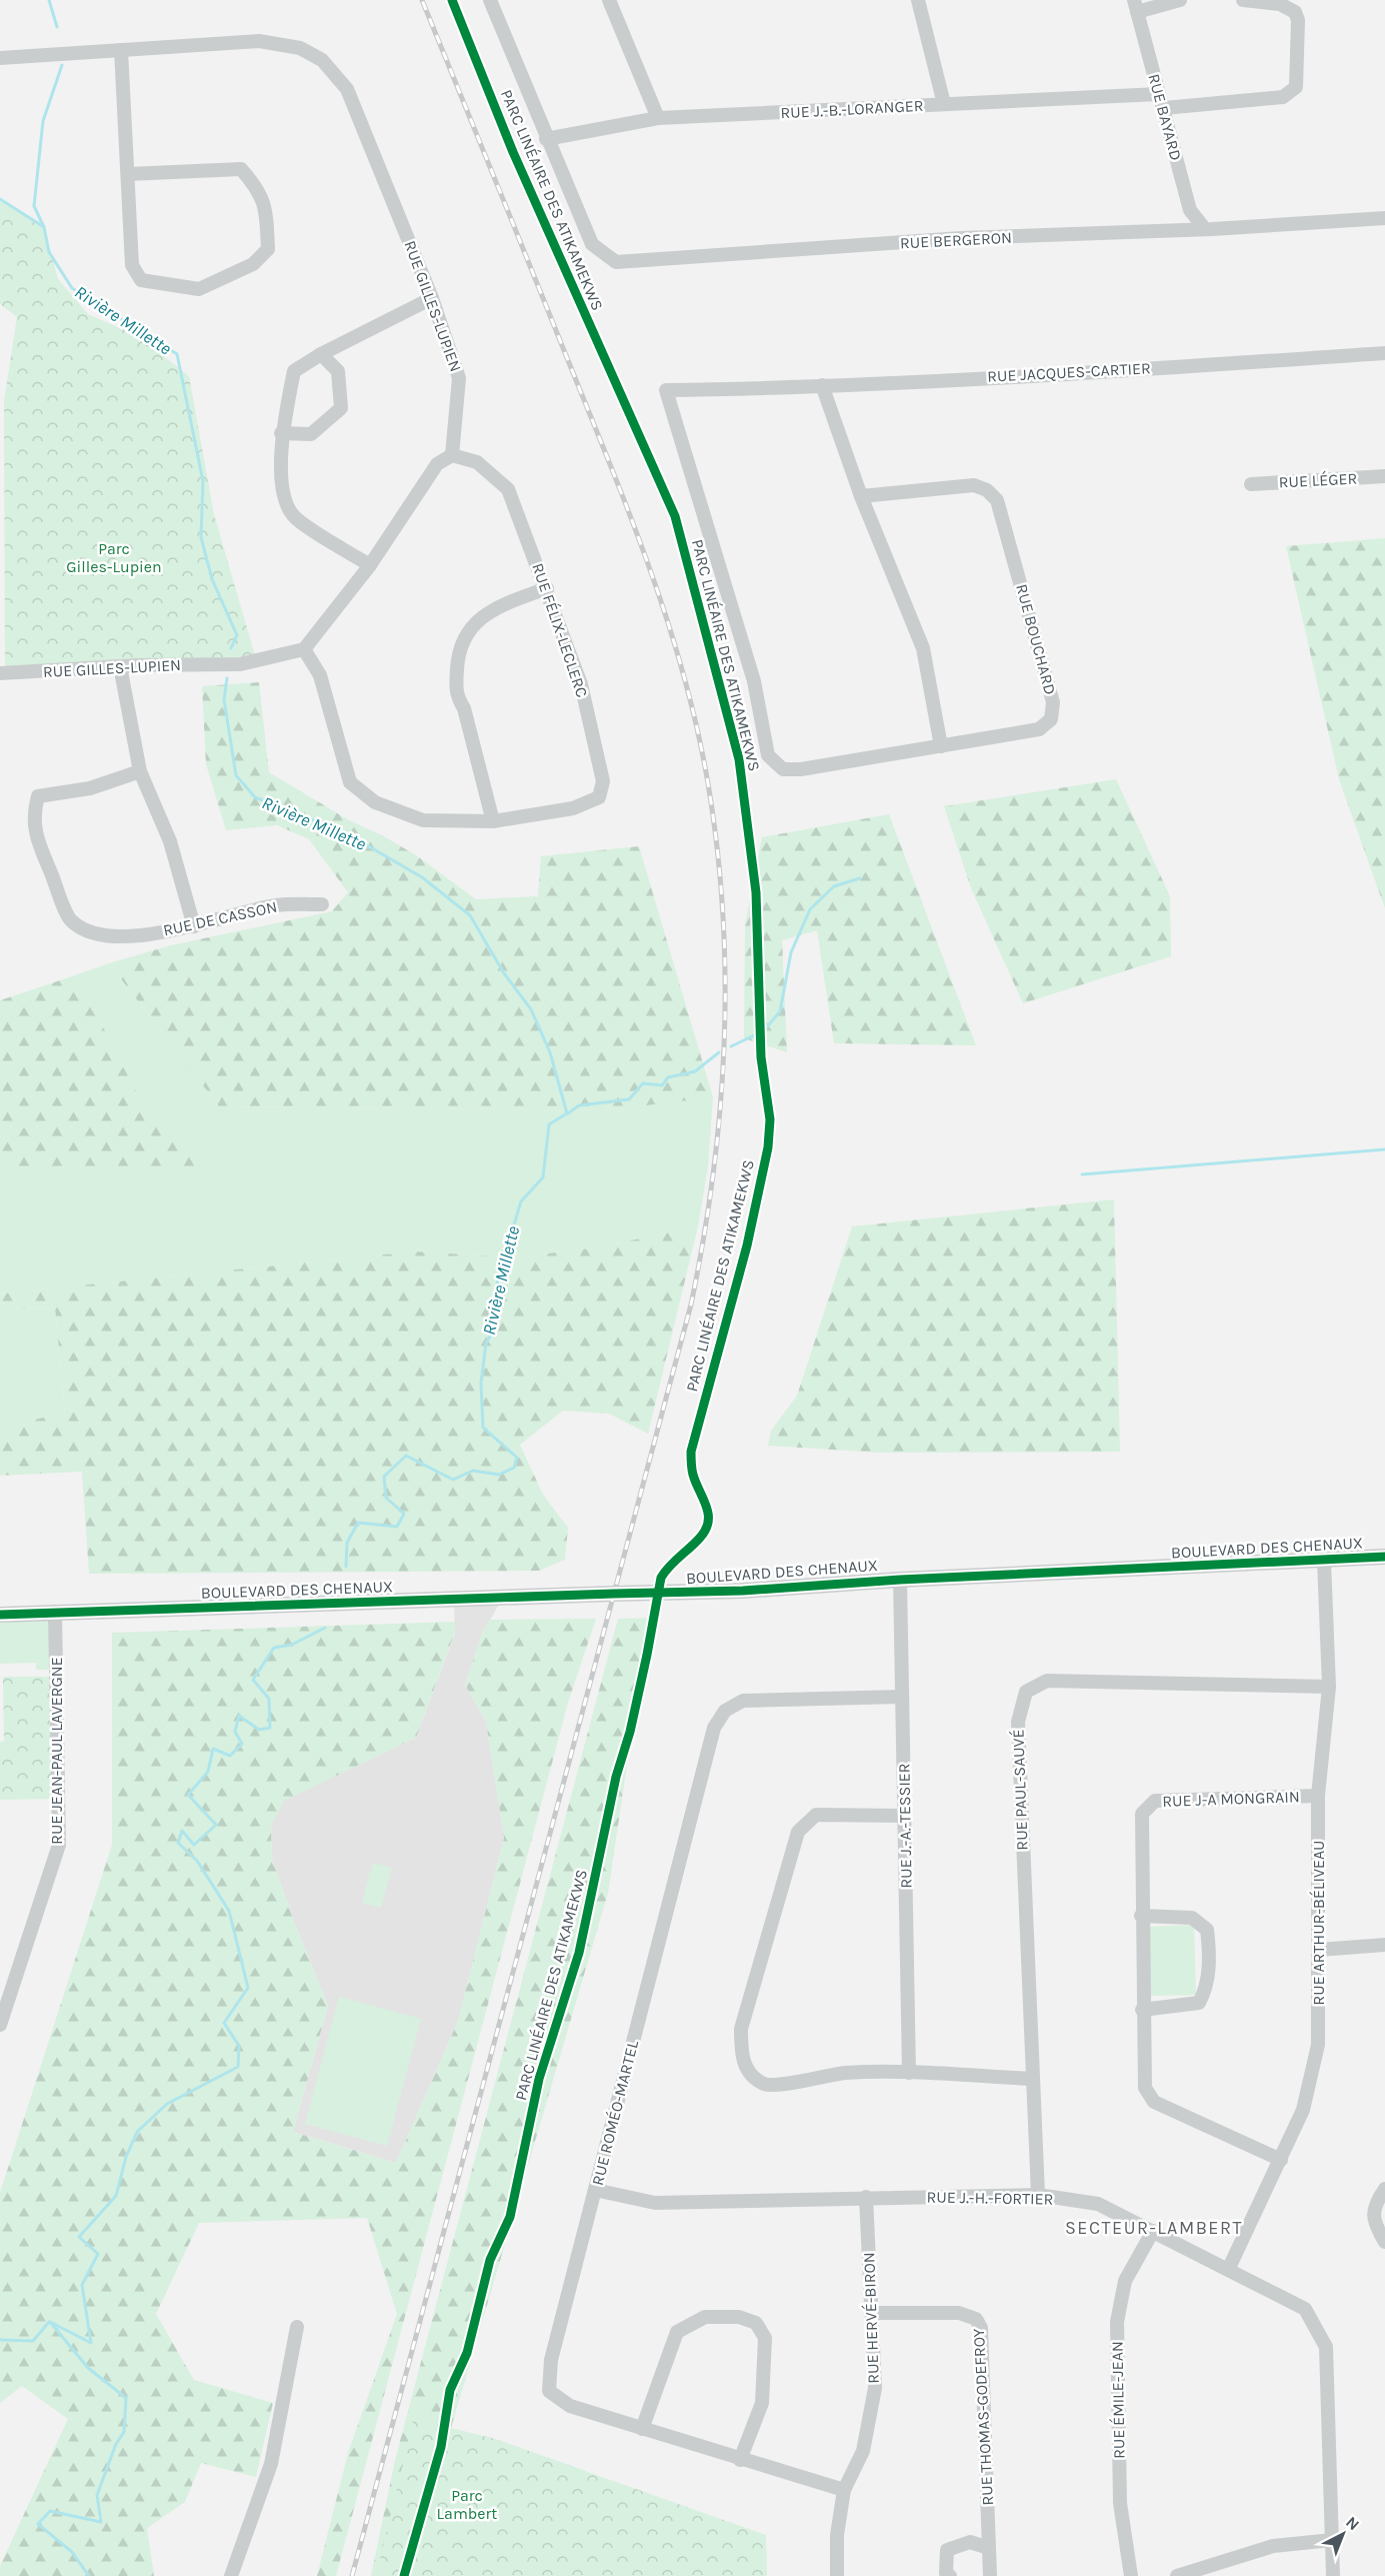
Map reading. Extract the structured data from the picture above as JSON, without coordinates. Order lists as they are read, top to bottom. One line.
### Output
{"streets":{"main road":["BOULEVARD DES CHENAUX"],"street":["RUE J.-B.-LORANGER","RUE BAYARD","RUE BERGERON","RUE GILLES-LUPIEN","RUE JACQUES-CARTIER","RUE LÉGER","RUE FÉLIX-LECLERC","RUE BOUCHARD","RUE DE CASSON","RUE JEAN-PAUL LAVERGNE","RUE PAUL-SAUVÉ","RUE J-A MONGRAIN","RUE J.-A.-TESSIER","RUE ARTHUR-BÉLIVEAU","RUE ROMÉO-MARTEL","RUE J.-H.-FORTIER","RUE HERVÉ-BIRON","RUE ÉMILE-JEAN","RUE THOMAS-GODEFROY"],"cycle path":["PARC LINÉAIRE DES ATIKAMEKWS"]},"crossings":[["RUE J.-B.-LORANGER","RUE BAYARD"],["RUE J.-B.-LORANGER","RUE BERGERON"],["RUE BAYARD","RUE BERGERON"],["RUE GILLES-LUPIEN","RUE FÉLIX-LECLERC"],["RUE JACQUES-CARTIER","RUE BOUCHARD"],["BOULEVARD DES CHENAUX","RUE JEAN-PAUL LAVERGNE"],["BOULEVARD DES CHENAUX","RUE J.-A.-TESSIER"],["BOULEVARD DES CHENAUX","RUE ARTHUR-BÉLIVEAU"],["RUE PAUL-SAUVÉ","RUE ARTHUR-BÉLIVEAU"],["RUE PAUL-SAUVÉ","RUE J.-H.-FORTIER"],["RUE J-A MONGRAIN","RUE ARTHUR-BÉLIVEAU"],["RUE J.-A.-TESSIER","RUE ROMÉO-MARTEL"],["RUE ARTHUR-BÉLIVEAU","RUE J.-H.-FORTIER"],["RUE ROMÉO-MARTEL","RUE J.-H.-FORTIER"],["RUE ROMÉO-MARTEL","RUE HERVÉ-BIRON"],["RUE J.-H.-FORTIER","RUE HERVÉ-BIRON"],["RUE J.-H.-FORTIER","RUE ÉMILE-JEAN"],["RUE HERVÉ-BIRON","RUE THOMAS-GODEFROY"]],"districts":["SECTEUR-LAMBERT"],"water":["Rivière Millette"],"parks":["Parc Gilles-Lupien","Parc Lambert"],"north":"top right"}
